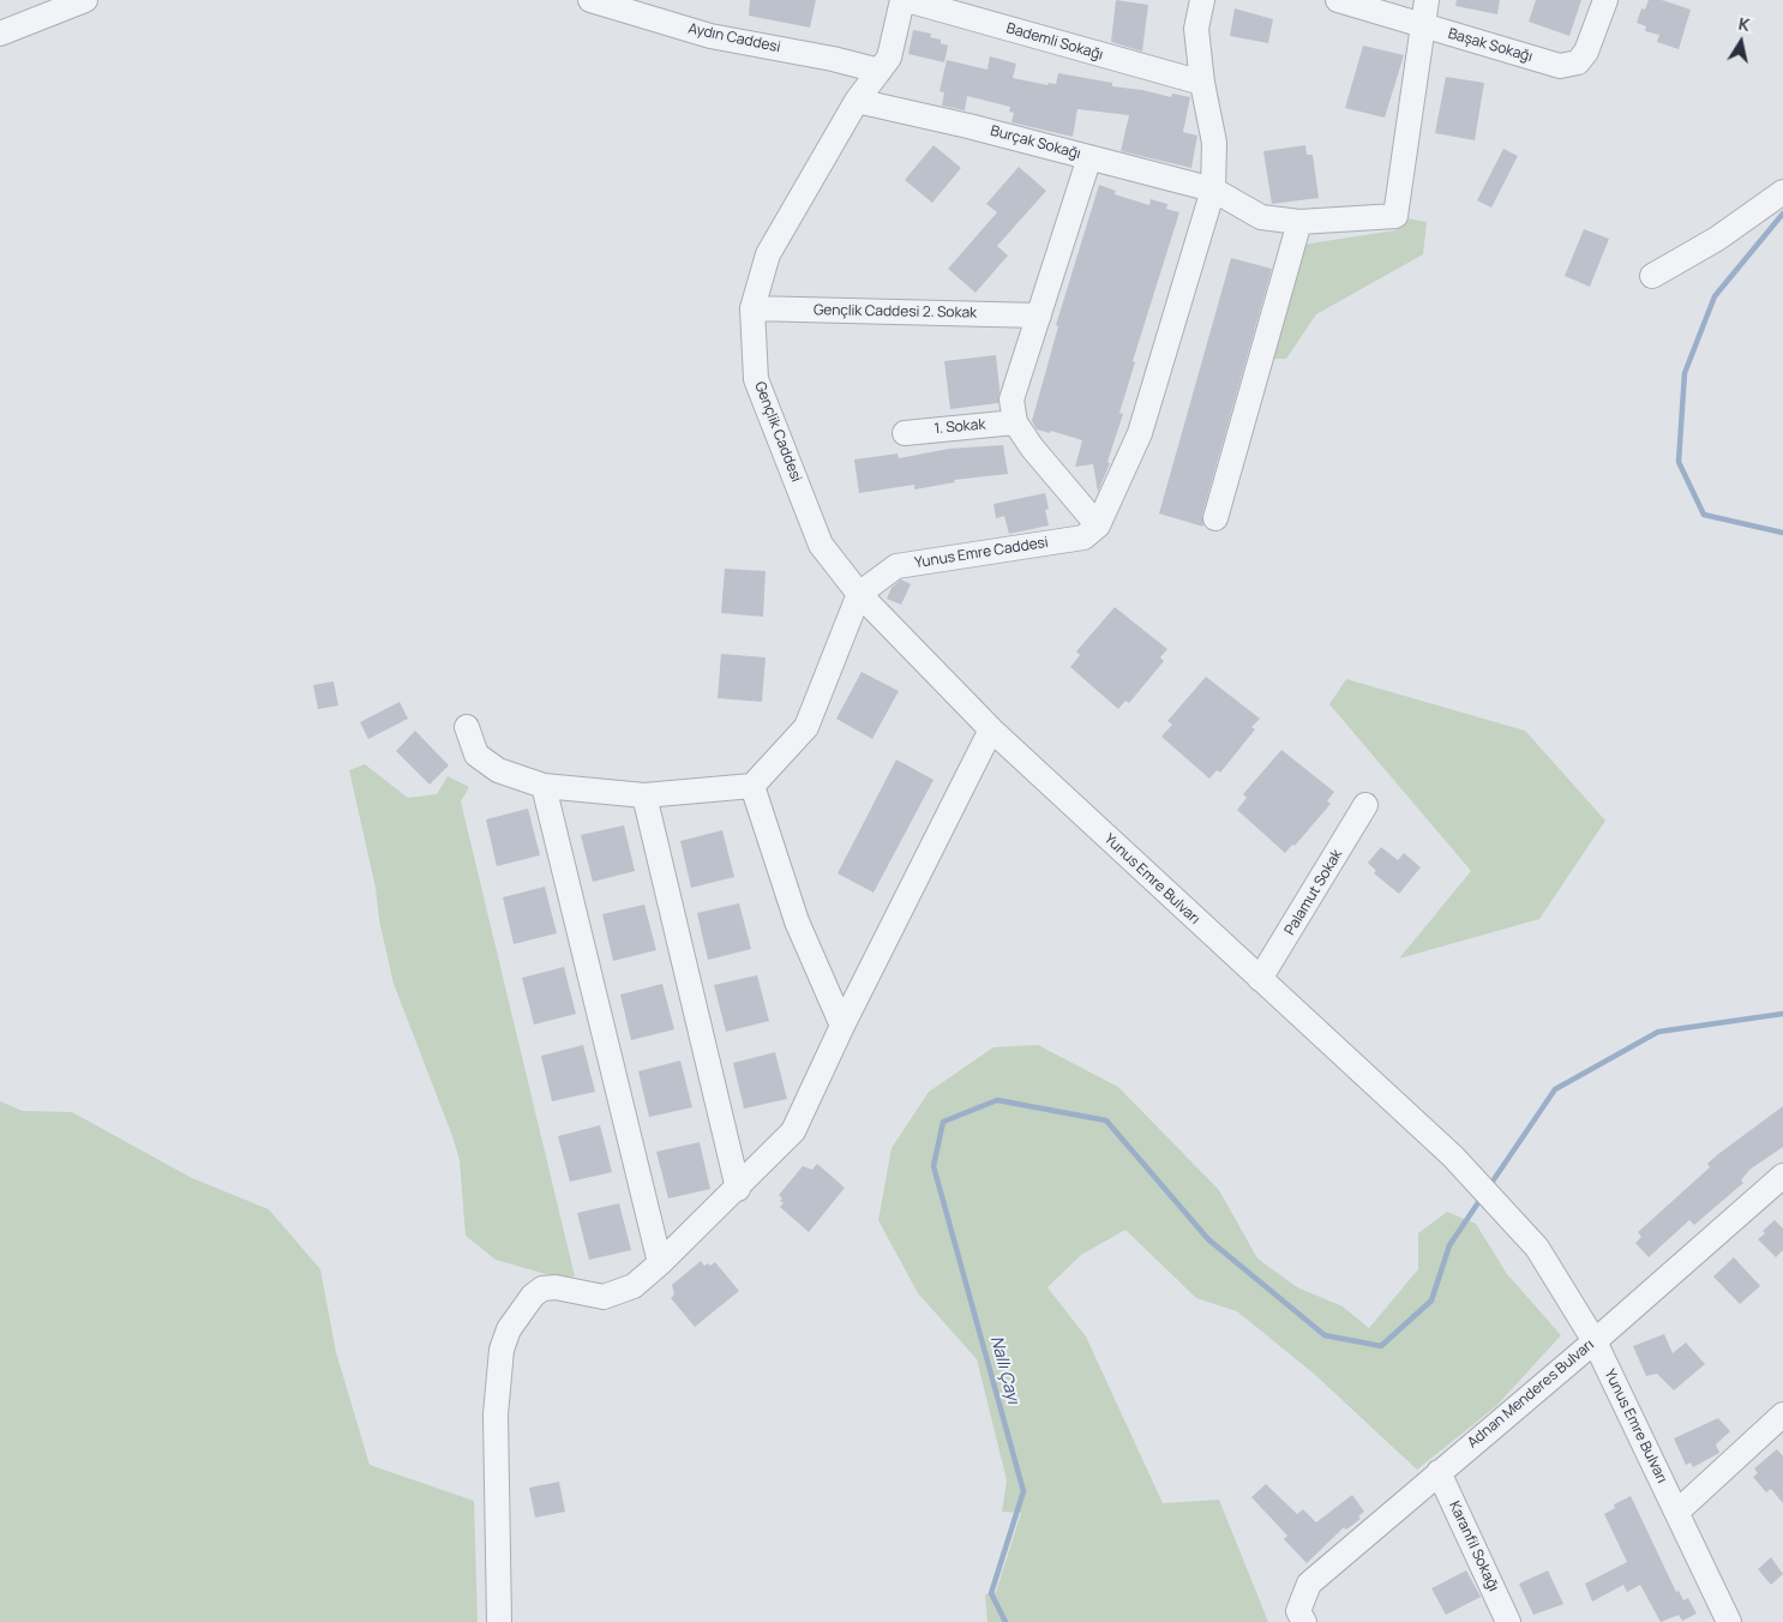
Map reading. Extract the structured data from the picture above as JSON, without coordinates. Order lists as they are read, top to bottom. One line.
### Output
{"streets":{"street":["Aydın Caddesi","Bademli Sokağı","Başak Sokağı","Burçak Sokağı","Gençlik Caddesi 2. Sokak","1. Sokak","Gençlik Caddesi","Yunus Emre Caddesi","Yunus Emre Bulvarı","Palamut Sokak","Adnan Menderes Bulvarı","Karanfil Sokağı"]},"crossings":[["Aydın Caddesi","Gençlik Caddesi"],["Başak Sokağı","Burçak Sokağı"],["Burçak Sokağı","Gençlik Caddesi"],["Gençlik Caddesi 2. Sokak","Gençlik Caddesi"],["Gençlik Caddesi","Yunus Emre Caddesi"],["Gençlik Caddesi","Yunus Emre Bulvarı"],["Yunus Emre Caddesi","Yunus Emre Bulvarı"],["Yunus Emre Bulvarı","Palamut Sokak"],["Yunus Emre Bulvarı","Adnan Menderes Bulvarı"],["Adnan Menderes Bulvarı","Karanfil Sokağı"]],"water":["Nallı Çayı"],"north":"top"}
